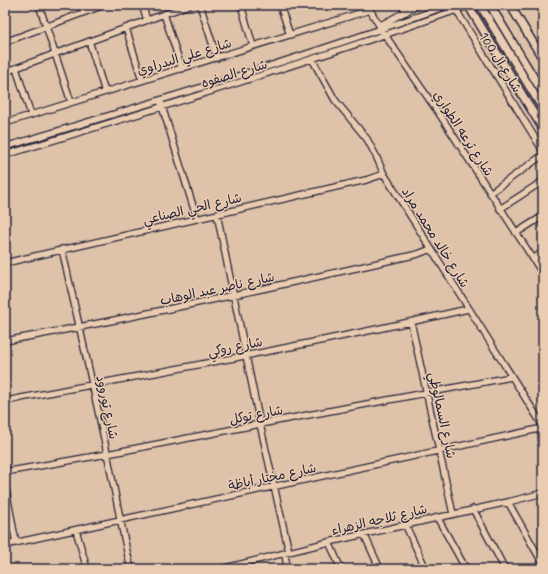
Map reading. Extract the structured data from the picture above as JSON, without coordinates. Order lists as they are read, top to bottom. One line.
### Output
{"streets":{"street":["شارع علي البدراوي","شارع ال 100","شارع الصفوه","شارع ترعه الطواري","شارع الحي الصناعي","شارع خالد محمد مراد","شارع ناصر عبد الوهاب","شارع روكي","شارع توروود","شارع توكل","شارع السمالوطي","شارع مختار أباظة","شارع ثلاجه الزهراء"]},"crossings":[["شارع علي البدراوي","شارع ترعه الطواري"],["شارع ال 100","شارع الصفوه"],["شارع الصفوه","شارع ترعه الطواري"],["شارع الصفوه","شارع خالد محمد مراد"],["شارع الحي الصناعي","شارع خالد محمد مراد"],["شارع الحي الصناعي","شارع توروود"],["شارع خالد محمد مراد","شارع ناصر عبد الوهاب"],["شارع خالد محمد مراد","شارع روكي"],["شارع خالد محمد مراد","شارع توكل"],["شارع خالد محمد مراد","شارع مختار أباظة"],["شارع ناصر عبد الوهاب","شارع توروود"],["شارع روكي","شارع توروود"],["شارع روكي","شارع السمالوطي"],["شارع توروود","شارع توكل"],["شارع توروود","شارع مختار أباظة"],["شارع توكل","شارع السمالوطي"],["شارع السمالوطي","شارع مختار أباظة"],["شارع السمالوطي","شارع ثلاجه الزهراء"]]}
